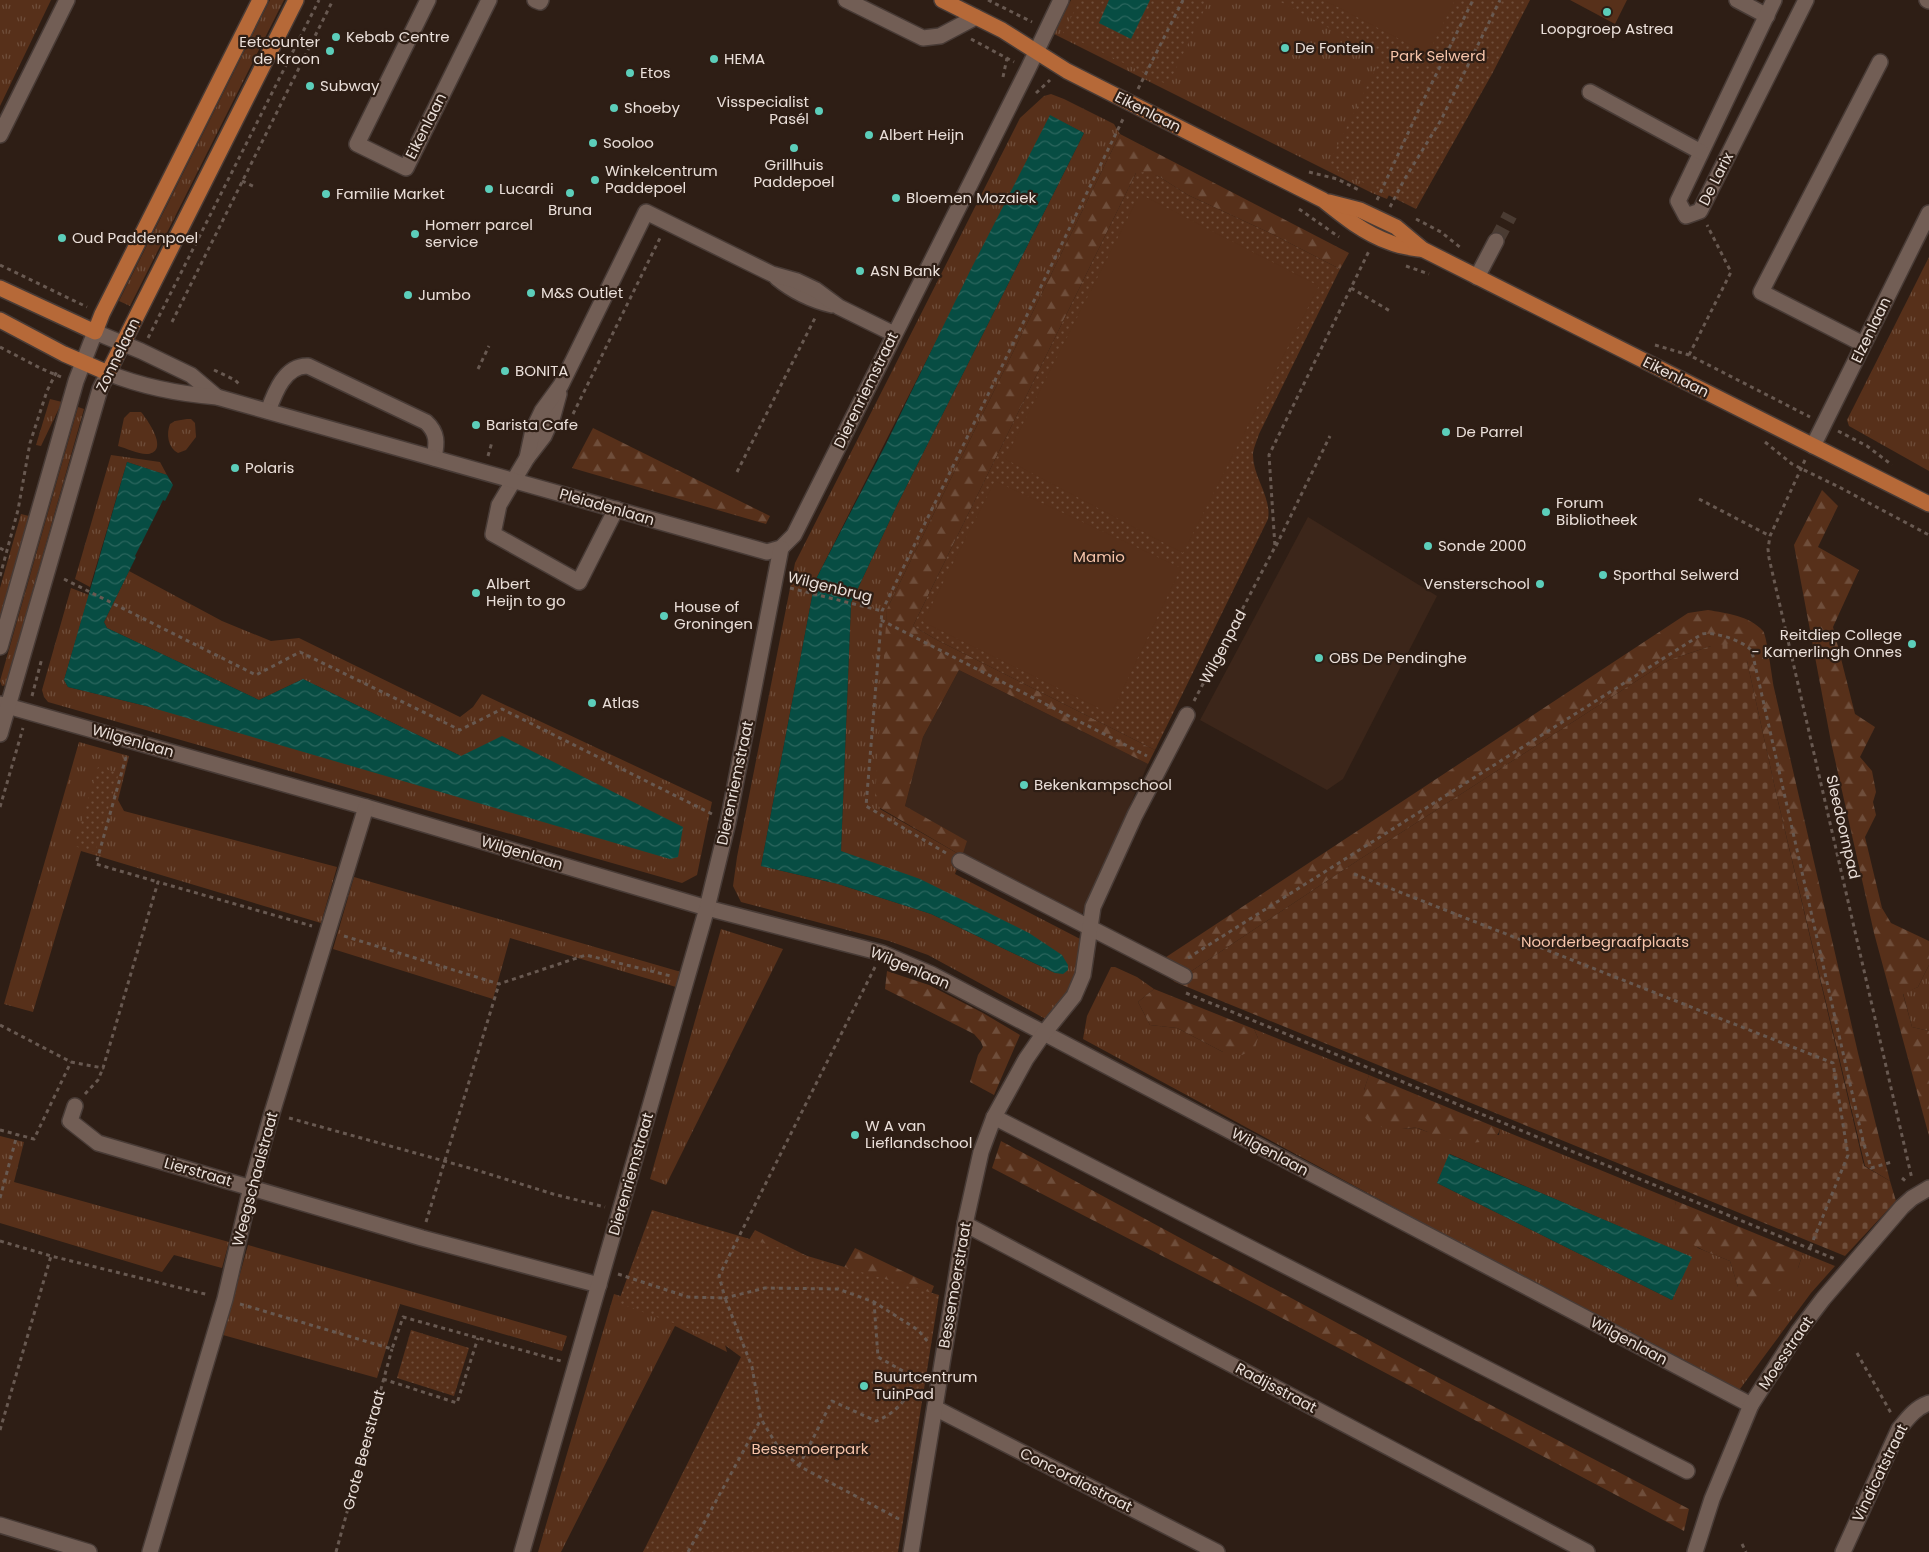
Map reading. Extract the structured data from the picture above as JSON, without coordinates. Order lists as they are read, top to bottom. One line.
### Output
{"streets":{"main road":["Eikenlaan","Zonnelaan","Pleiadenlaan"],"street":["De Larix","Elzenlaan","Dierenriemstraat","Wilgenlaan","Lierstraat","Weegschaalstraat","Bessemoerstraat","Moesstraat","Radijsstraat","Vindicatstraat","Concordiastraat"],"path":["Wilgenbrug","Wilgenpad","Sleedoornpad","Grote Beerstraat"]},"crossings":[["Eikenlaan","Elzenlaan"],["Eikenlaan","Dierenriemstraat"],["Zonnelaan","Pleiadenlaan"],["Zonnelaan","Wilgenlaan"],["Dierenriemstraat","Pleiadenlaan"],["Dierenriemstraat","Wilgenbrug"],["Dierenriemstraat","Wilgenlaan"],["Dierenriemstraat","Lierstraat"],["Wilgenlaan","Weegschaalstraat"],["Wilgenlaan","Bessemoerstraat"],["Wilgenlaan","Moesstraat"],["Sleedoornpad","Moesstraat"],["Lierstraat","Weegschaalstraat"],["Bessemoerstraat","Radijsstraat"],["Bessemoerstraat","Concordiastraat"]],"parks":["Park Selwerd","Mamio","Noorderbegraafplaats","Bessemoerpark"],"places":["Loopgroep Astrea","Kebab Centre","De Fontein","Eetcounter de Kroon","HEMA","Etos","Subway","Shoeby","Visspecialist Pasél","Albert Heijn","Sooloo","Grillhuis Paddepoel","Winkelcentrum Paddepoel","Lucardi","Bruna","Familie Market","Bloemen Mozaiek","Homerr parcel service","Oud Paddenpoel","ASN Bank","M&S Outlet","Jumbo","BONITA","Barista Cafe","De Parrel","Polaris","Forum Bibliotheek","Sonde 2000","Sporthal Selwerd","Vensterschool","Albert Heijn to go","House of Groningen","Reitdiep College - Kamerlingh Onnes","OBS De Pendinghe","Atlas","Bekenkampschool","W A van Lieflandschool","Buurtcentrum TuinPad"]}
